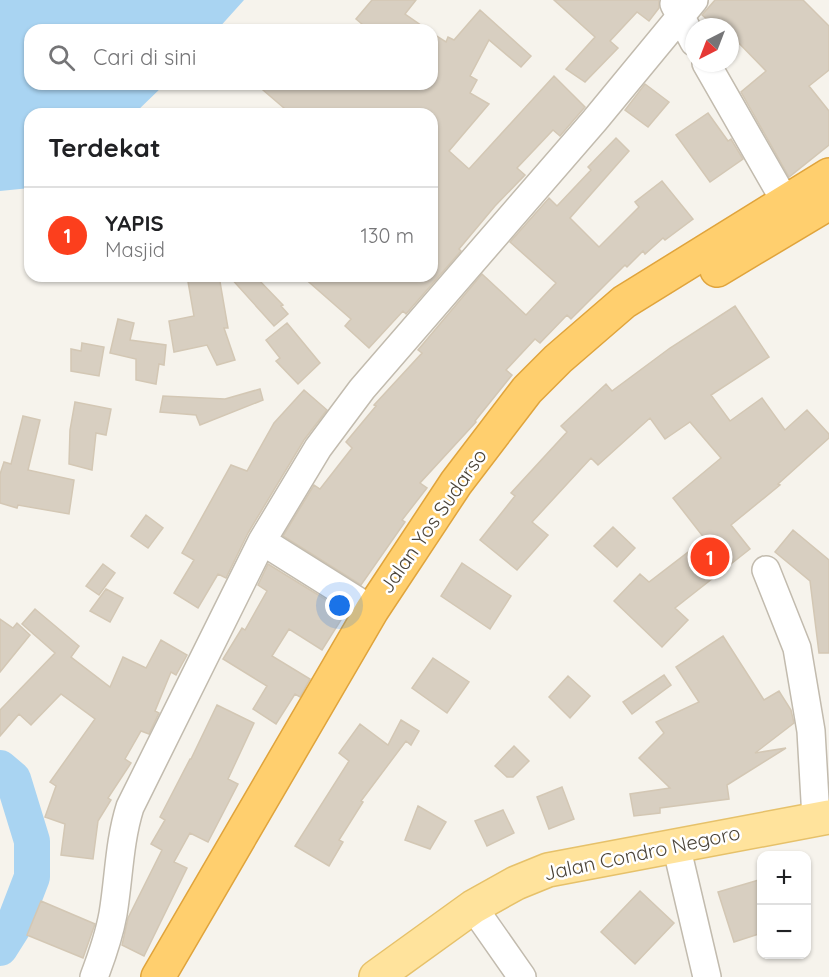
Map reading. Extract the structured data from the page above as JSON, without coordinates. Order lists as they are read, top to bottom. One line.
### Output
{"streets":{"highway":["Jalan Yos Sudarso"],"main road":["Jalan Condro Negoro"]},"north":"bottom left","page":{"search":"Cari di sini","heading":"Terdekat","list":[{"mark":"1","name":"YAPIS","note":"Masjid","value":"130 m"}],"pins":"1","map_buttons":["+","−"]}}
